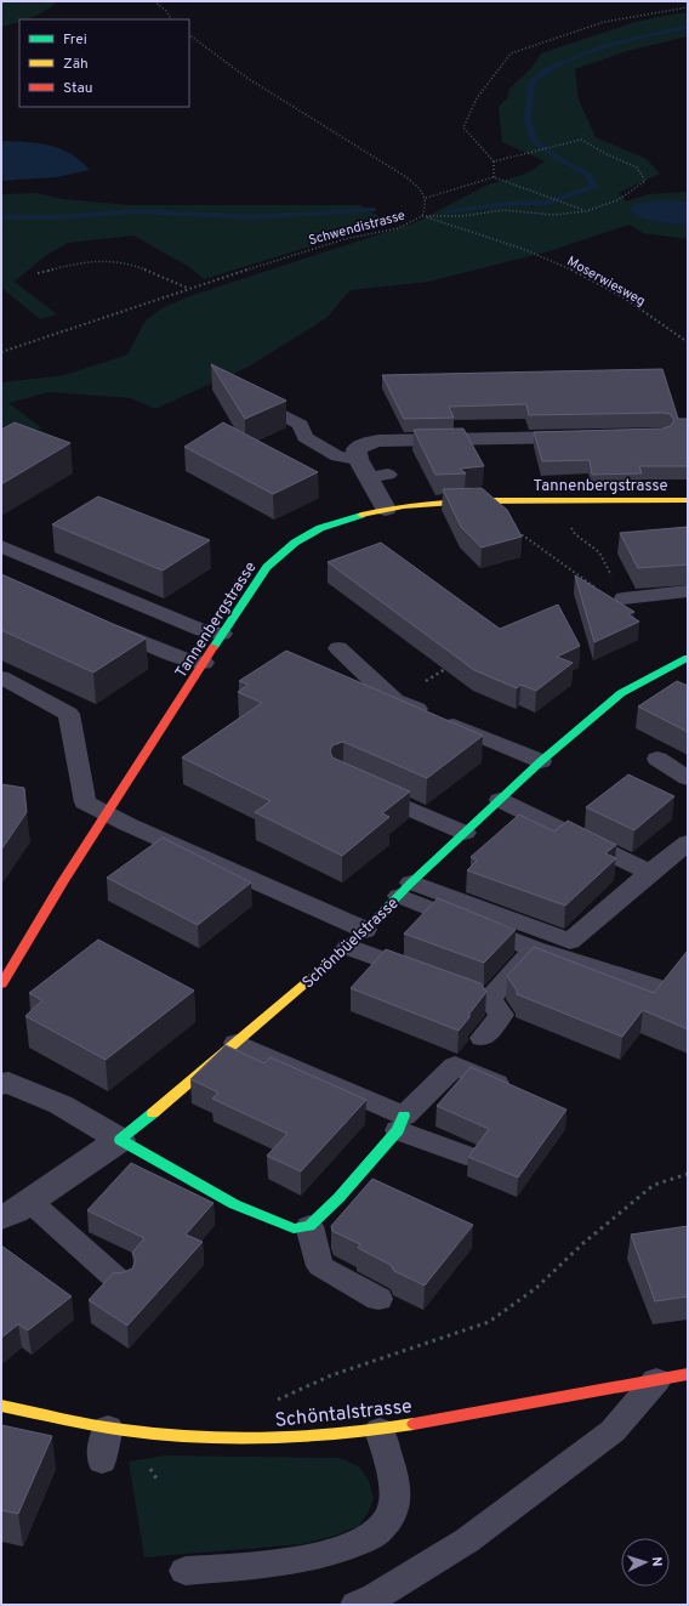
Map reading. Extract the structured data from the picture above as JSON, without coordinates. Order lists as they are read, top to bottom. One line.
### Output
{"streets":{"street":["Tannenbergstrasse","Schönbüelstrasse","Schöntalstrasse"],"path":["Schwendistrasse","Moserwiesweg"]},"crossings":[["Schwendistrasse","Moserwiesweg"]],"legend":["Frei","Zäh","Stau"],"north":"right"}
